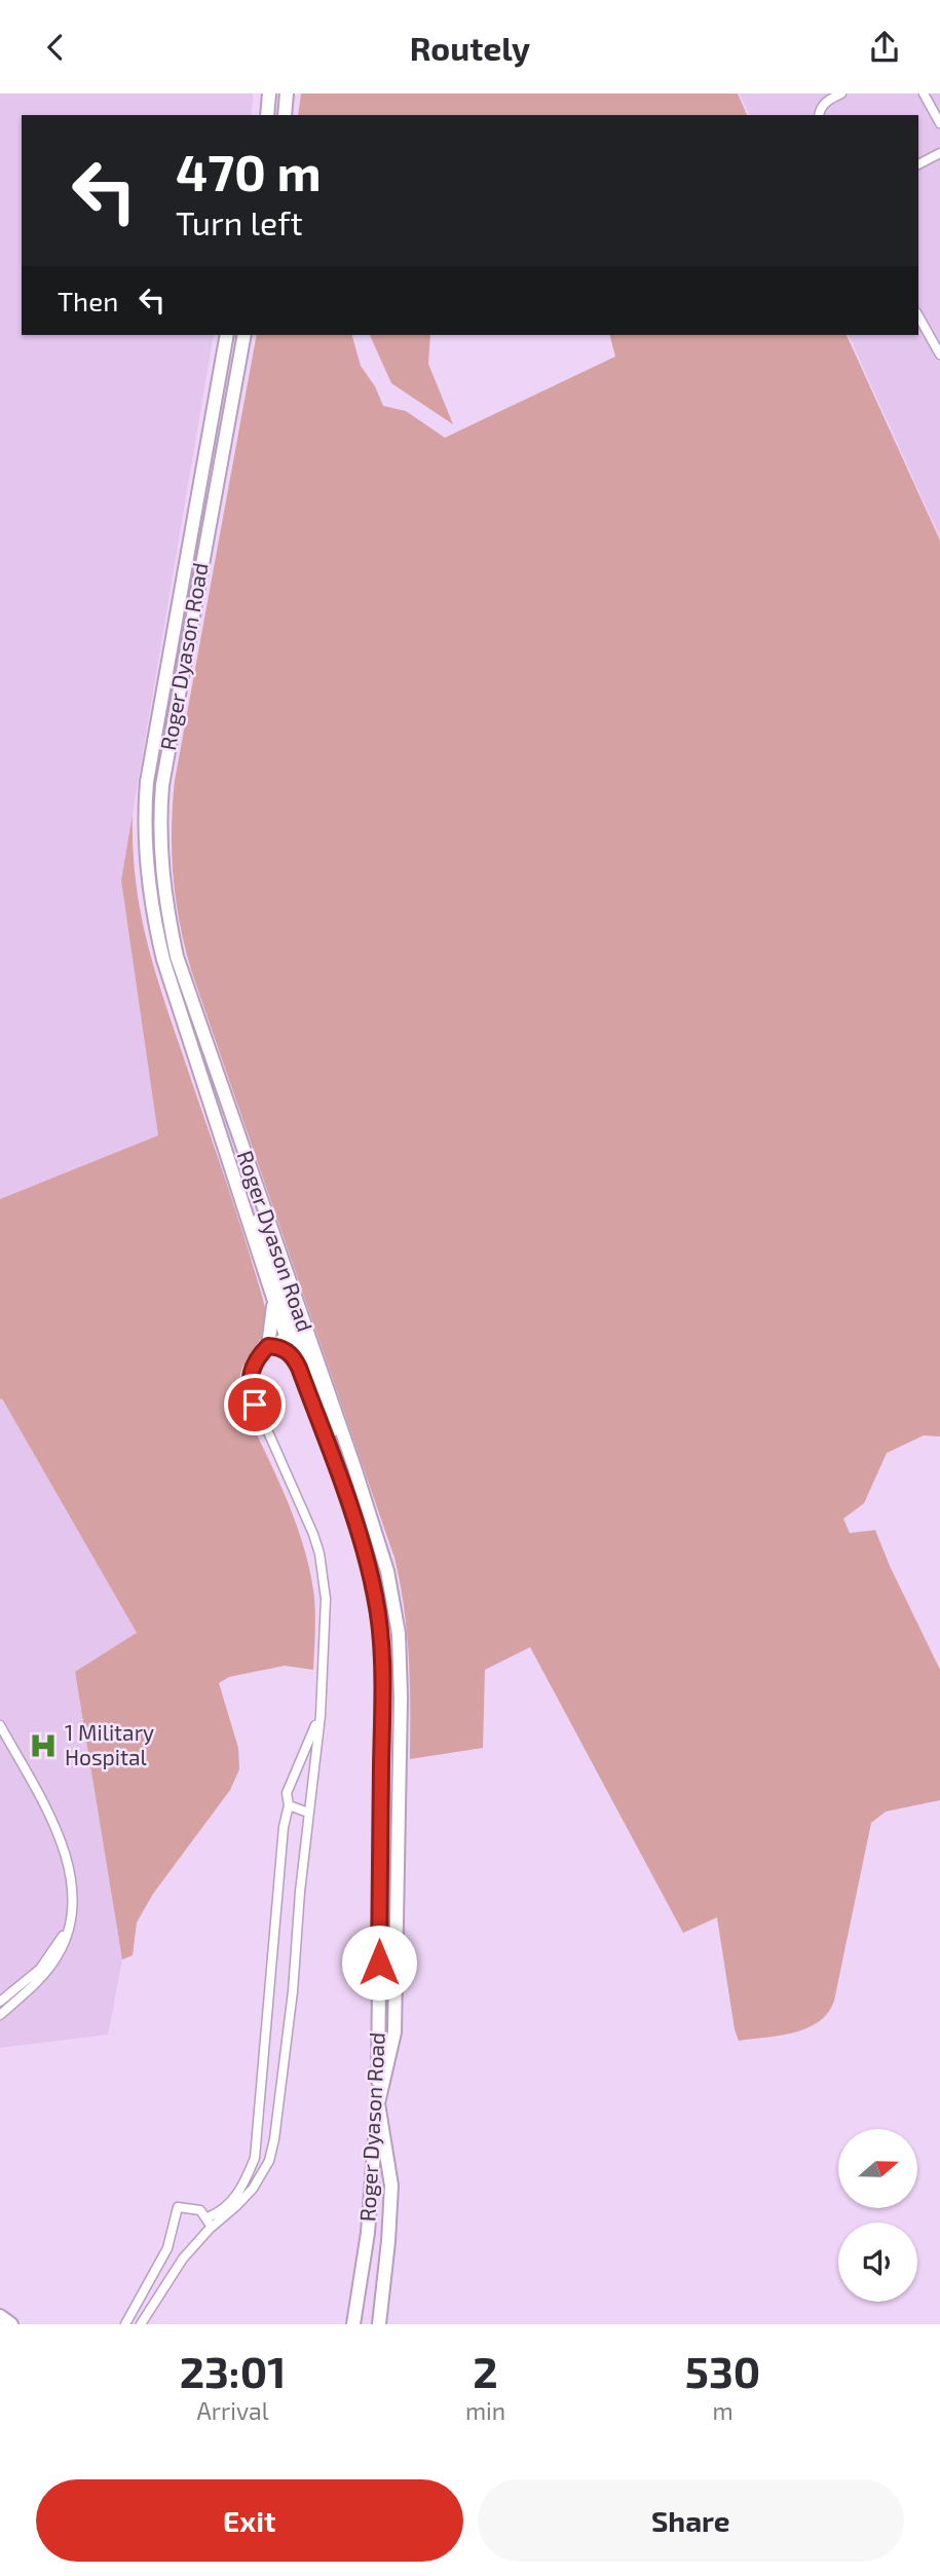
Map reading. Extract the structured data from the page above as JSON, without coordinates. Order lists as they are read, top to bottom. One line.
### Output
{"streets":{"main road":["Roger Dyason Road"]},"places":{"hospital":["1 Military Hospital"]},"north":"right","page":{"header":"Routely","turn":["470 m","Turn left"],"then":"Then","eta":["23:01","Arrival","2","min","530","m"],"buttons":["Exit","Share"]}}
